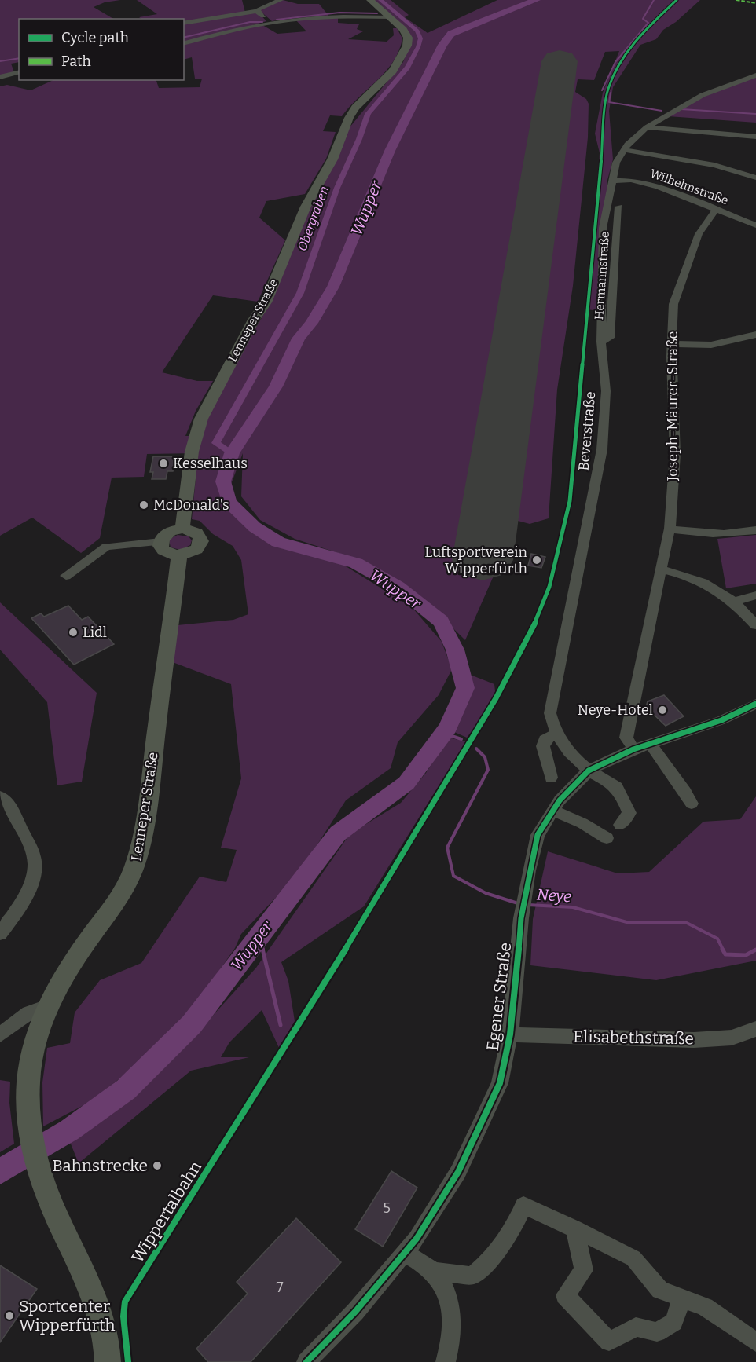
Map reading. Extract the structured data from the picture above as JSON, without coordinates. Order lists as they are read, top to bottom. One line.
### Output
{"streets":{"main road":["Lenneper Straße"],"street":["Wilhelmstraße","Hermannstraße","Joseph-Mäurer-Straße","Beverstraße","Egener Straße","Elisabethstraße"],"cycle path":["Wippertalbahn"]},"crossings":[["Wilhelmstraße","Joseph-Mäurer-Straße"],["Wilhelmstraße","Beverstraße"],["Hermannstraße","Beverstraße"],["Joseph-Mäurer-Straße","Egener Straße"],["Beverstraße","Egener Straße"],["Egener Straße","Elisabethstraße"]],"water":["Wupper","Obergraben","Neye"],"places":["Kesselhaus","McDonald's","Luftsportverein Wipperfürth","Lidl","Neye-Hotel","Bahnstrecke","Sportcenter Wipperfürth"],"house_numbers":["5","7"],"legend":["Cycle path","Path"]}
